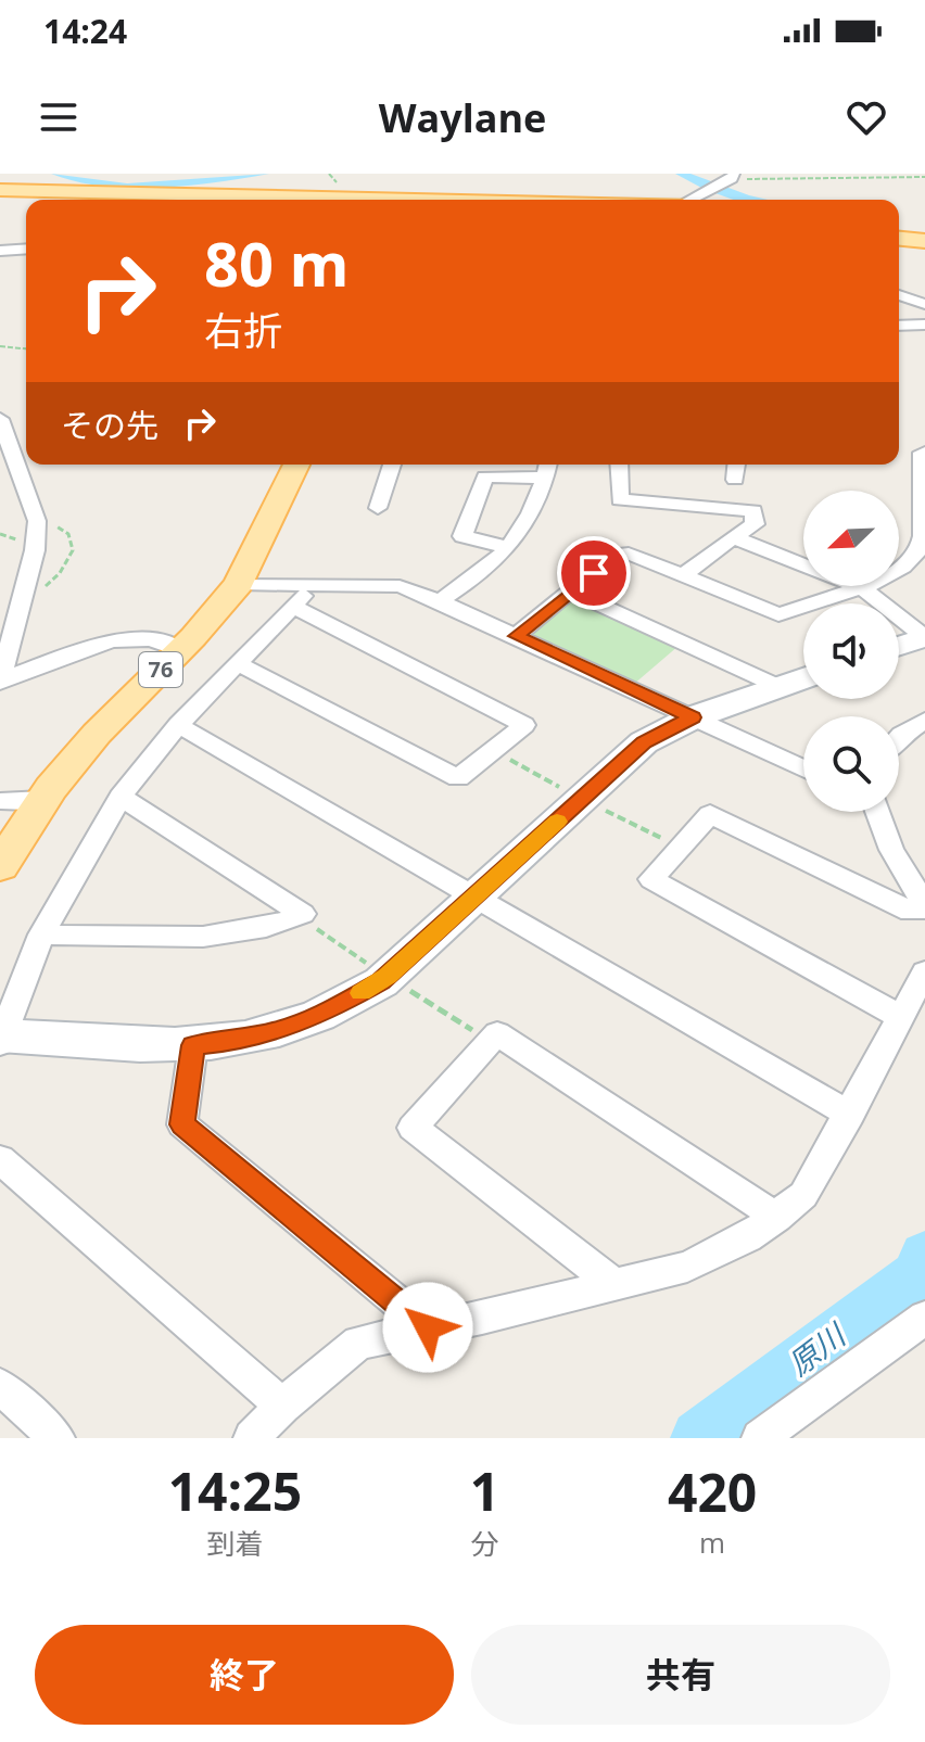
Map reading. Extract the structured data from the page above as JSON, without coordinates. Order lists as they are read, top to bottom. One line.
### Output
{"streets":{"main road":["76"]},"water":["原川"],"north":"bottom left","page":{"status":"14:24","header":"Waylane","turn":["80 m","右折"],"then":"その先","eta":["14:25","到着","1","分","420","m"],"buttons":["終了","共有"]}}
